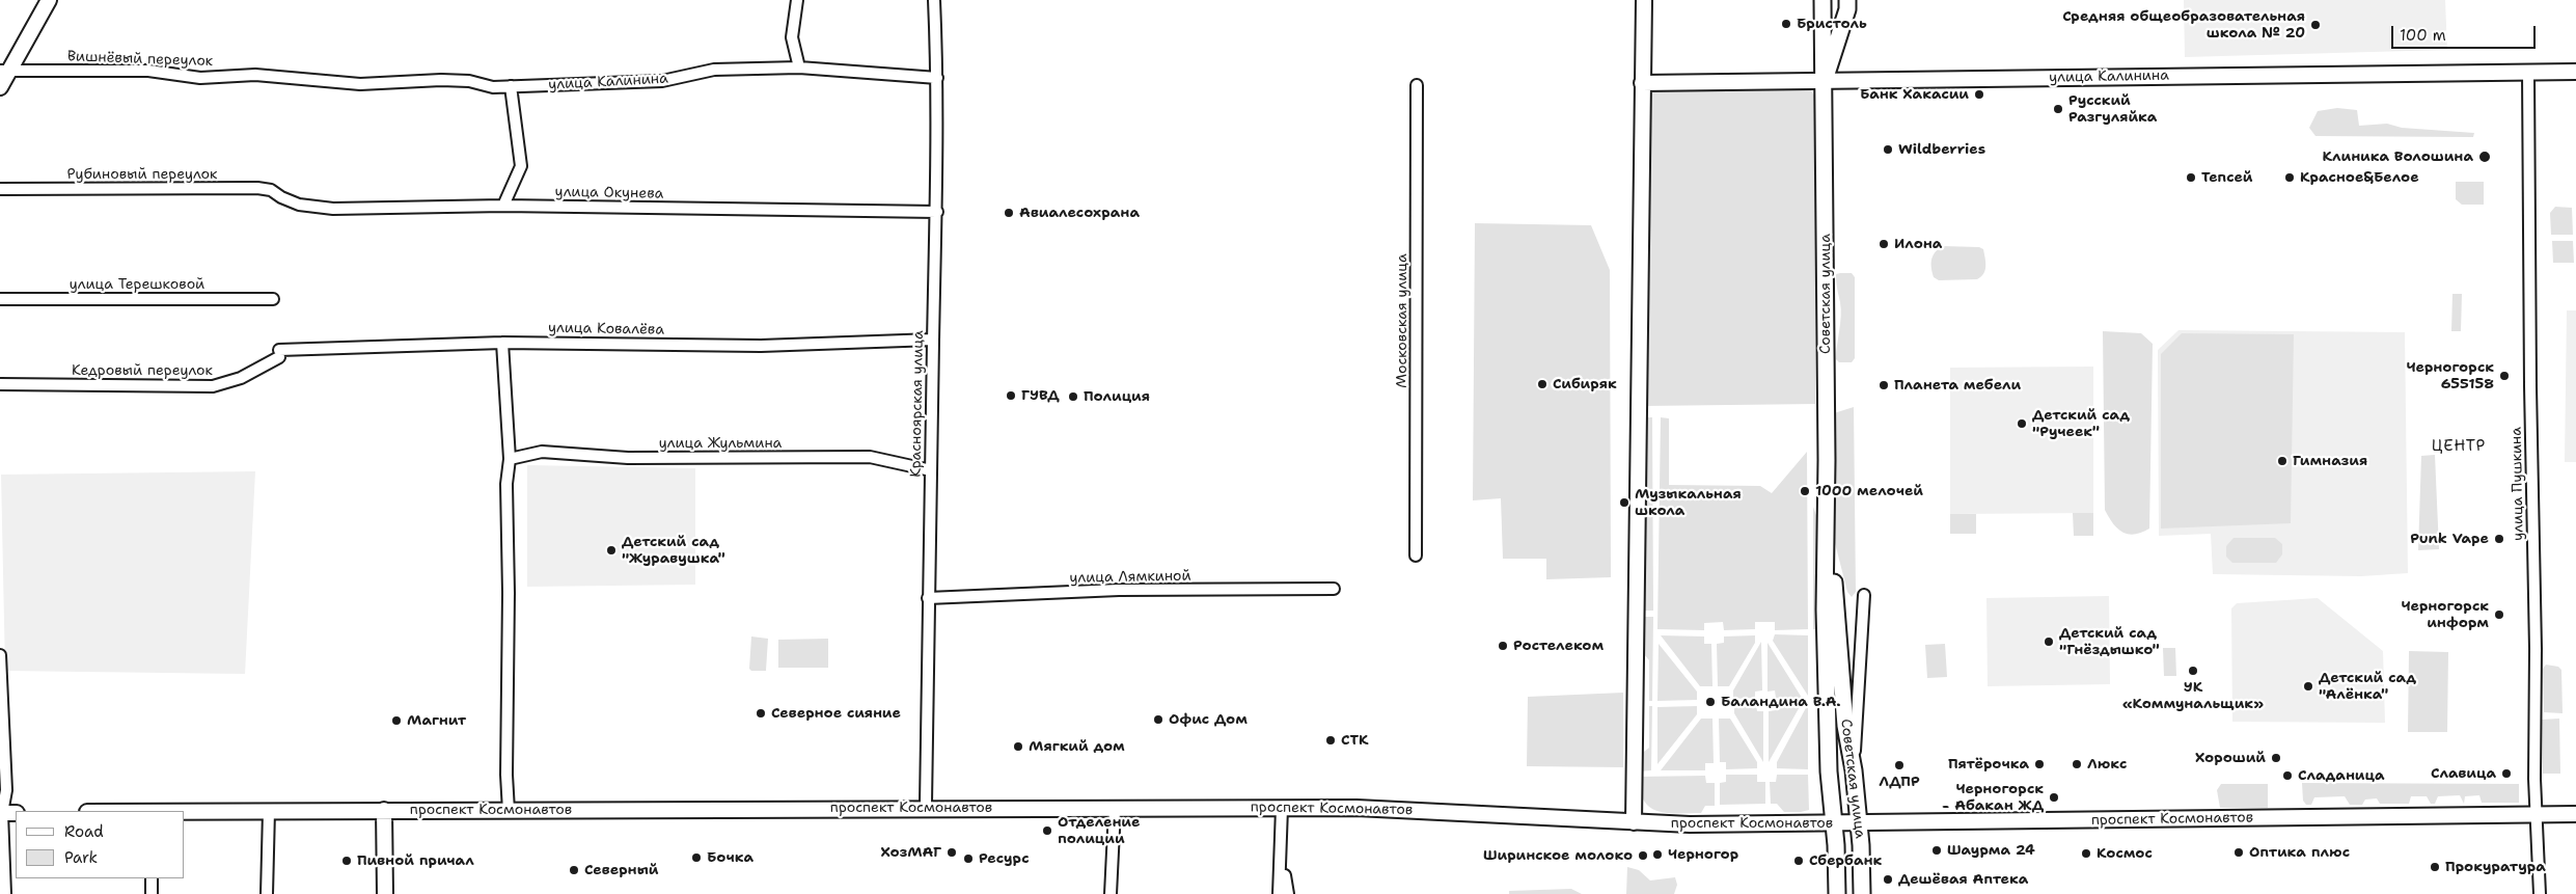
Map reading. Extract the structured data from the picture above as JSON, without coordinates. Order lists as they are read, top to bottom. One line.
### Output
{"streets":{"main road":["улица Калинина","Советская улица","проспект Космонавтов"],"street":["Вишнёвый переулок","Рубиновый переулок","улица Окунева","улица Терешковой","Московская улица","улица Ковалёва","Кедровый переулок","Красноярская улица","улица Жульмина","улица Пушкина","улица Лямкиной"]},"crossings":[["Вишнёвый переулок","улица Калинина"],["улица Калинина","Советская улица"],["улица Калинина","Красноярская улица"],["улица Калинина","улица Пушкина"],["Рубиновый переулок","улица Окунева"],["улица Окунева","Красноярская улица"],["Советская улица","проспект Космонавтов"],["улица Ковалёва","Кедровый переулок"],["улица Ковалёва","Красноярская улица"],["Красноярская улица","улица Жульмина"],["Красноярская улица","улица Лямкиной"],["Красноярская улица","проспект Космонавтов"],["улица Пушкина","проспект Космонавтов"]],"districts":["ЦЕНТР"],"places":["Бристоль","Средняя общеобразовательная школа № 20","Банк Хакасии","Русский Разгуляйка","Wildberries","Клиника Волошина","Тепсей","Красное&Белое","Авиалесохрана","Илона","Черногорск 655158","Сибиряк","Планета мебели","ГУВД","Полиция","Детский сад \"Ручеек\"","Гимназия","1000 мелочей","Музыкальная школа","Punk Vape","Детский сад \"Журавушка\"","Черногорск информ","Детский сад \"Гнёздышко\"","Ростелеком","УК «Коммунальщик»","Детский сад \"Алёнка\"","Баландина В.А.","Северное сияние","Офис Дом","Магнит","СТК","Мягкий дом","Хороший","Пятёрочка","Люкс","ЛДПР","Славица","Сладаница","Черногорск - Абакан ЖД","Отделение полиции","Шаурма 24","ХозМАГ","Оптика плюс","Космос","Черногор","Ширинское молоко","Бочка","Ресурс","Пивной причал","Сбербанк","Прокуратура","Северный","Дешёвая Аптека"],"legend":["Road","Park"],"scale_bar":"100 m"}
